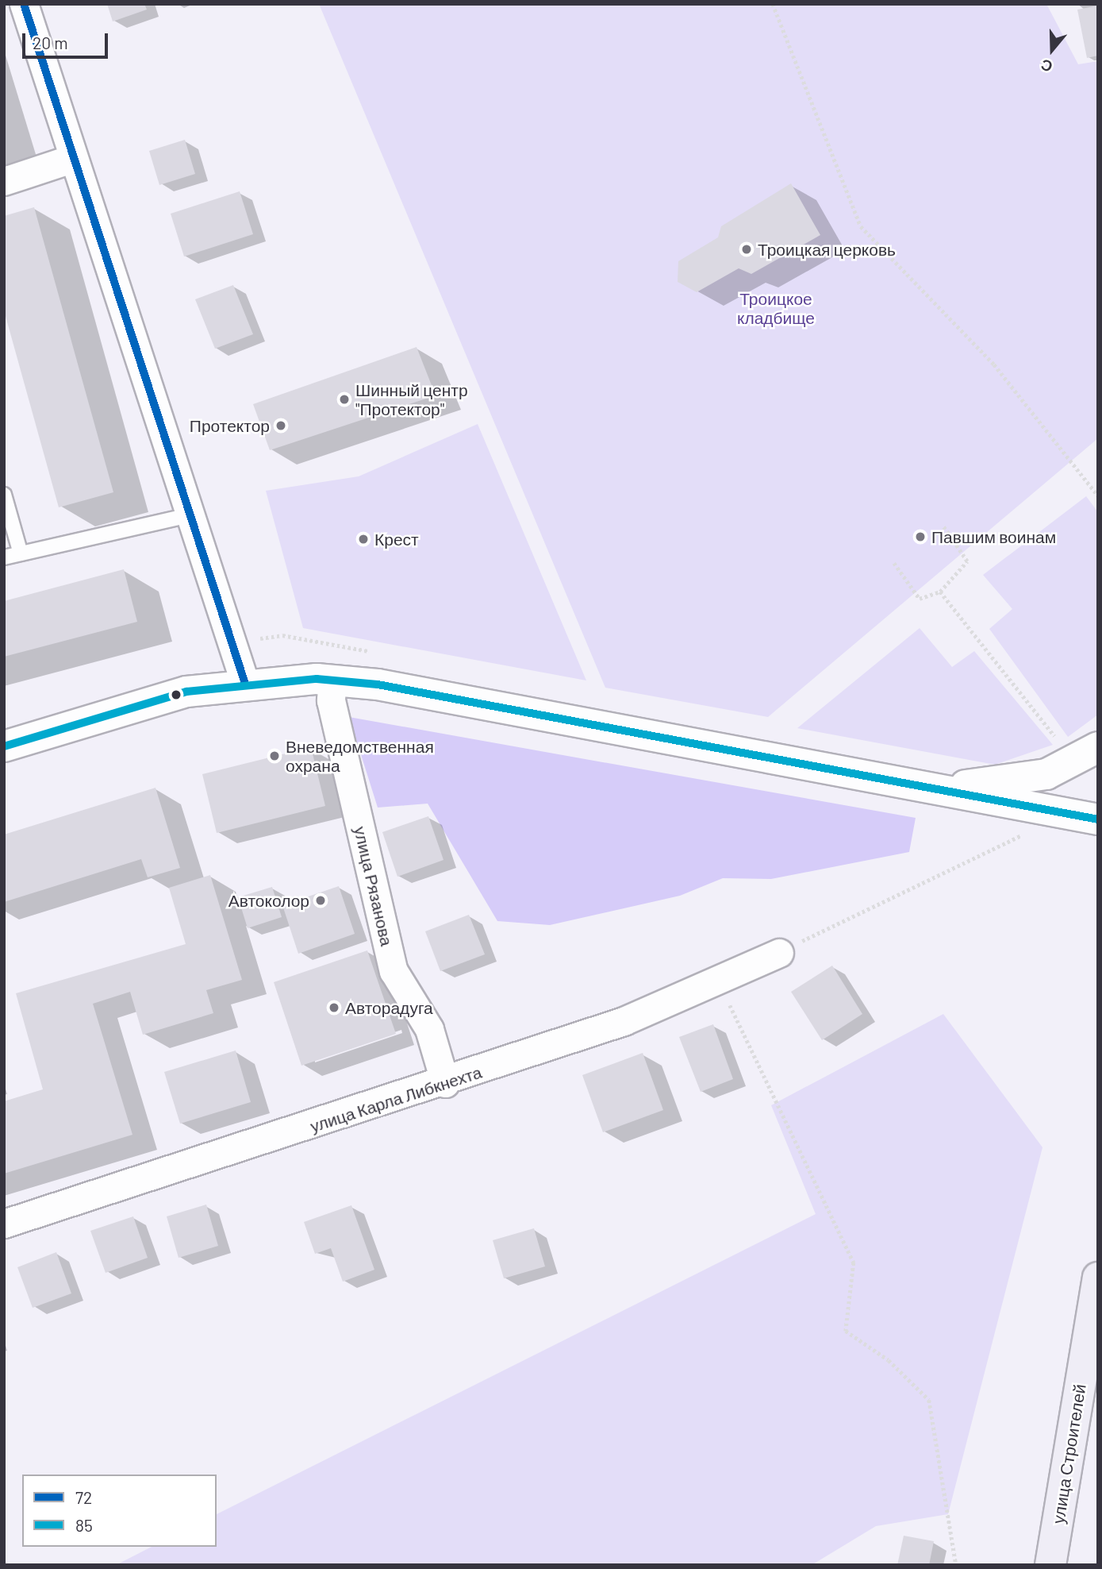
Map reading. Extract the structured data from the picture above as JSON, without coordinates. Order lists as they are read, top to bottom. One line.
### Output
{"streets":{"main road":["улица Строителей"],"street":["улица Рязанова","улица Карла Либкнехта"]},"crossings":[["улица Рязанова","улица Карла Либкнехта"]],"parks":["Троицкое кладбище"],"places":["Троицкая церковь","Шинный центр \"Протектор\"","Протектор","Павшим воинам","Крест","Вневедомственная охрана","Автоколор","Авторадуга"],"lines":["transit line 72","transit line 85"],"legend":["72","85"],"scale_bar":"20 m","north":"bottom"}
